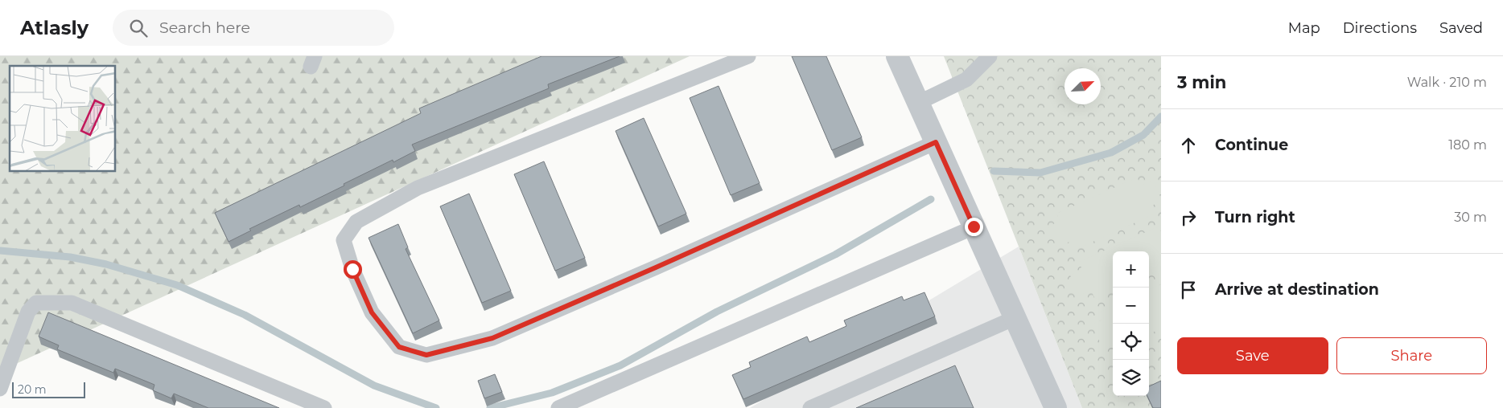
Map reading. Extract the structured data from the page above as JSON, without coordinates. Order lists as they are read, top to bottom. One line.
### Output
{"scale_bar":"20 m","north":"top right","page":{"header":"Atlasly","search":"Search here","nav":["Map","Directions","Saved"],"heading":["3 min","Walk · 210 m"],"list":[["Continue","180 m"],["Turn right","30 m"],"Arrive at destination"],"map_buttons":["+","−"],"buttons":["Save","Share"],"scale":"20 m"}}
